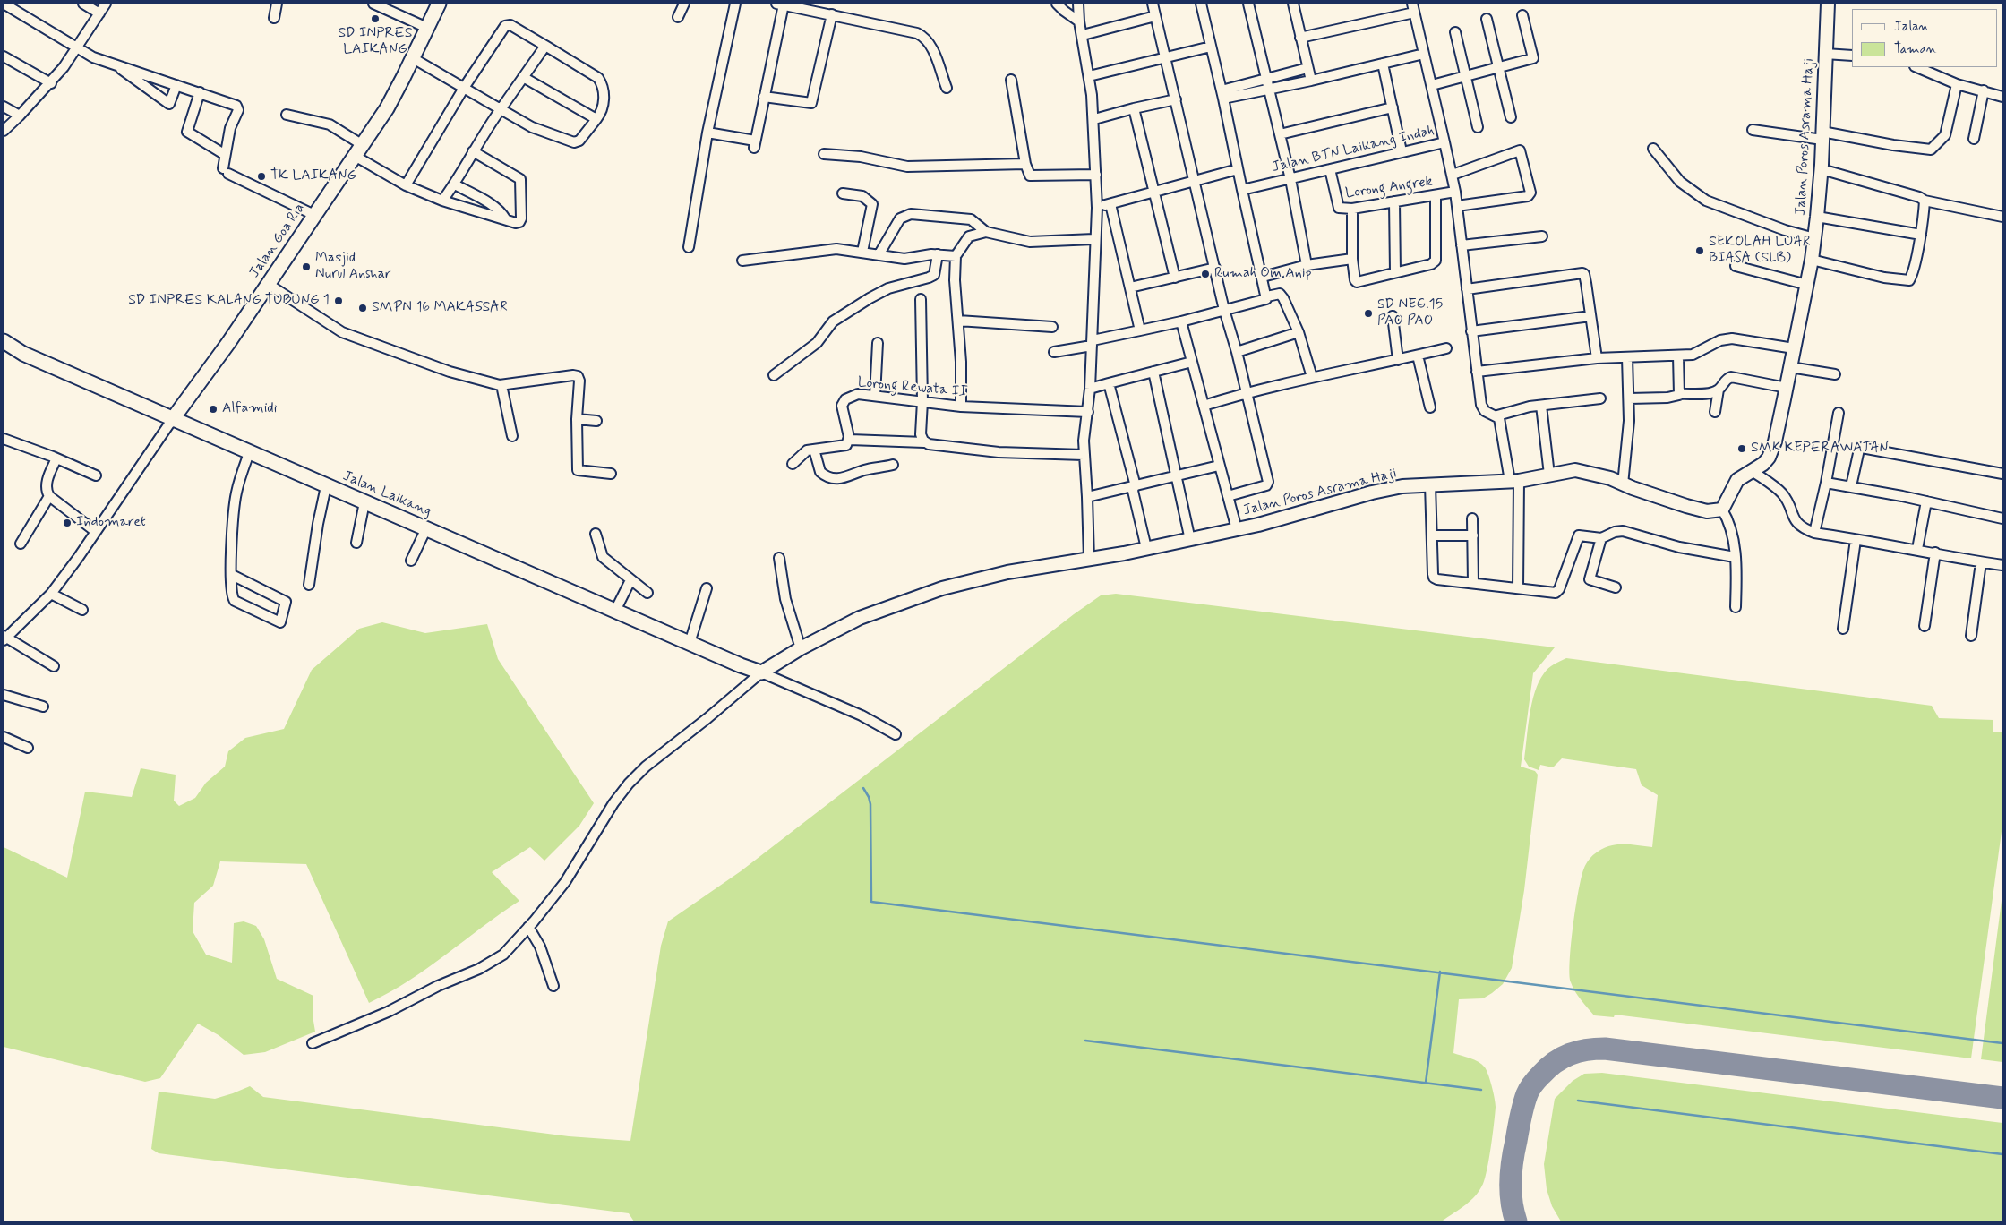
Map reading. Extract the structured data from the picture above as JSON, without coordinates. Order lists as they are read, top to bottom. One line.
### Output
{"streets":{"main road":["Jalan Goa Ria","Jalan Laikang"],"street":["Jalan Poros Asrama Haji","Jalan BTN Laikang Indah","Lorong Angrek","Lorong Rewata II"]},"crossings":[["Jalan Poros Asrama Haji","Jalan Laikang"],["Jalan BTN Laikang Indah","Lorong Angrek"],["Jalan Goa Ria","Jalan Laikang"]],"places":["SD INPRES LAIKANG","TK LAIKANG","SEKOLAH LUAR BIASA (SLB)","Masjid Nurul Anshar","Rumah Om Anip","SD INPRES KALANG TUBUNG 1","SMPN 16 MAKASSAR","SD NEG.15 PAO PAO","Alfamidi","SMK KEPERAWATAN","Indomaret"],"legend":["Jalan","Taman"]}
